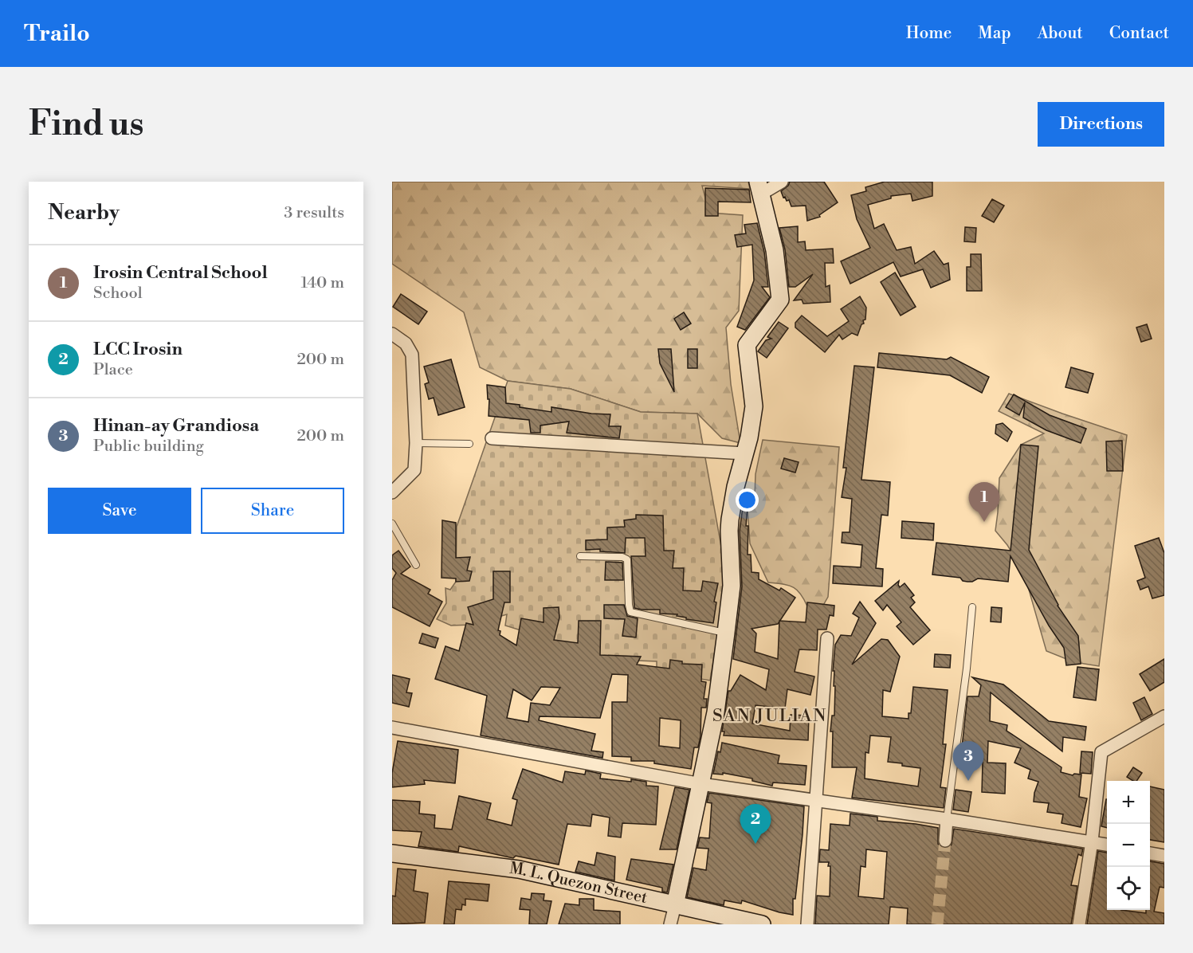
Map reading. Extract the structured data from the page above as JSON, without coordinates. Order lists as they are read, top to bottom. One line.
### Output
{"streets":{"street":["M. L. Quezon Street"]},"districts":["SAN JULIAN"],"page":{"header":"Trailo","nav":["Home","Map","About","Contact"],"buttons":["Directions",["Save","Share"]],"title":"Find us","heading":["Nearby","3 results"],"list":[{"mark":"1","name":"Irosin Central School","note":"School","value":"140 m"},{"mark":"2","name":"LCC Irosin","note":"Place","value":"200 m"},{"mark":"3","name":"Hinan-ay Grandiosa","note":"Public building","value":"200 m"}],"pins":["1","3","2"],"map_buttons":["+","−"]}}
